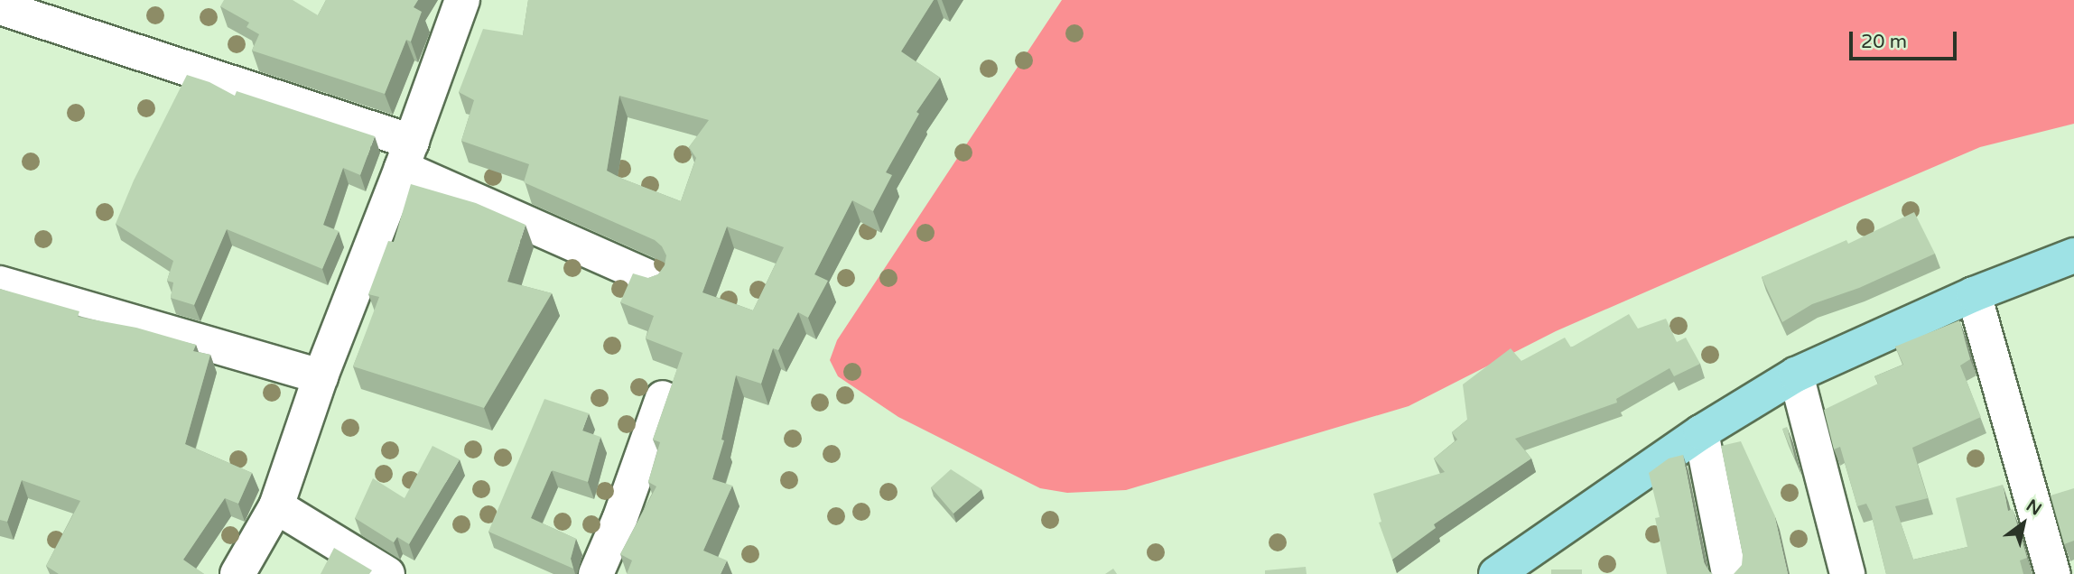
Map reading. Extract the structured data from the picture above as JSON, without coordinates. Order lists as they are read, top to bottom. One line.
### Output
{"scale_bar":"20 m","north":"top right"}
